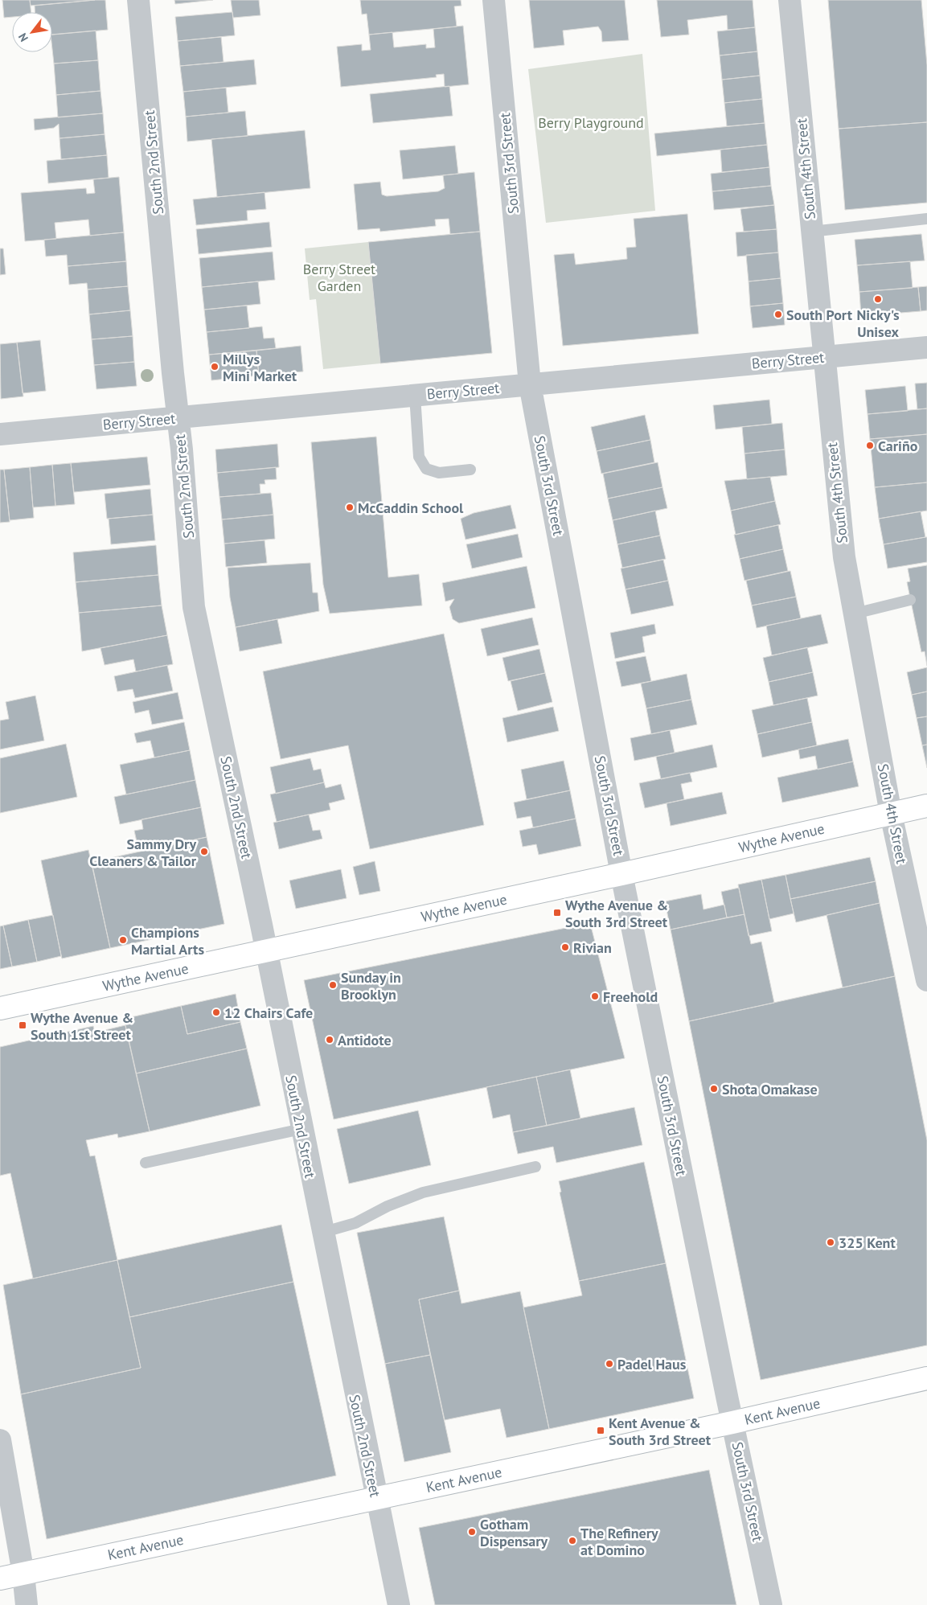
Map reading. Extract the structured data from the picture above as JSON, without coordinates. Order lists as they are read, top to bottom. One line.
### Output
{"streets":{"main road":["Wythe Avenue","Kent Avenue"],"street":["South 2nd Street","South 3rd Street","South 4th Street","Berry Street"]},"crossings":[["South 2nd Street","Berry Street"],["South 2nd Street","Wythe Avenue"],["South 2nd Street","Kent Avenue"],["South 3rd Street","Berry Street"],["South 3rd Street","Wythe Avenue"],["South 3rd Street","Kent Avenue"],["South 4th Street","Berry Street"],["South 4th Street","Wythe Avenue"]],"parks":["Berry Playground","Berry Street Garden"],"places":{"other":["Nicky's Unisex","South Port","Millys Mini Market","Cariño","McCaddin School","Sammy Dry Cleaners & Tailor","Champions Martial Arts","Rivian","Sunday in Brooklyn","Freehold","12 Chairs Cafe","Antidote","Shota Omakase","325 Kent","Padel Haus","Gotham Dispensary","The Refinery at Domino"],"transit":["Wythe Avenue & South 3rd Street","Wythe Avenue & South 1st Street","Kent Avenue & South 3rd Street"]},"north":"bottom left"}
